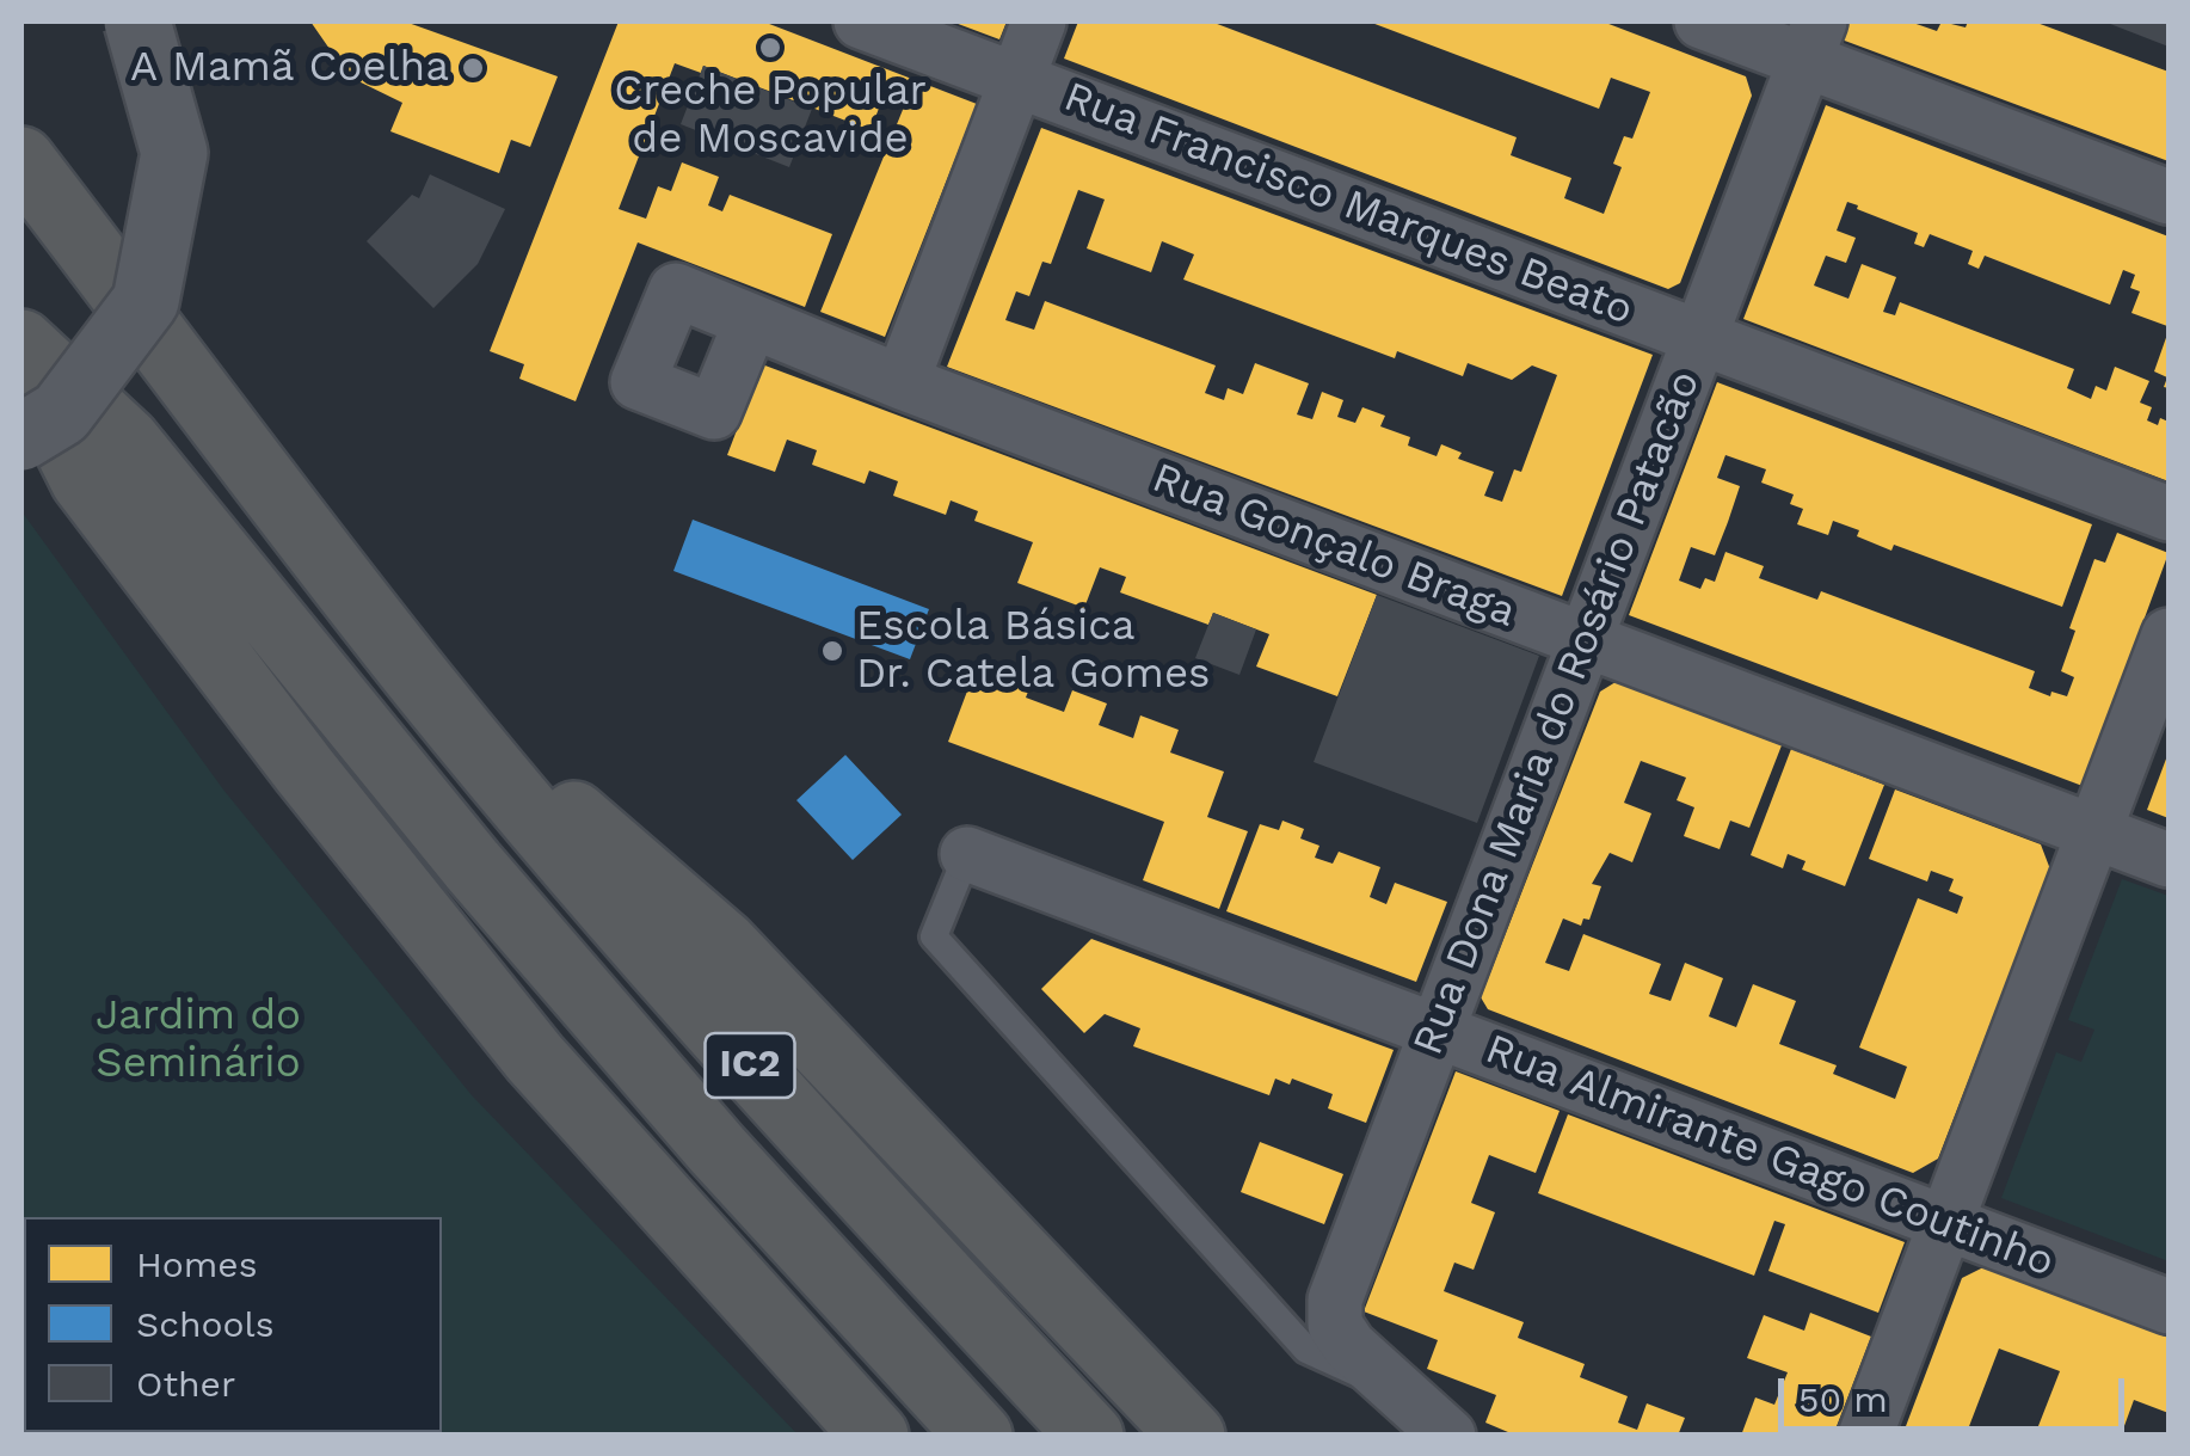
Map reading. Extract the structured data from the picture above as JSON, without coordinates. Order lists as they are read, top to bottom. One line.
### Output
{"streets":{"highway":["IC2"],"street":["Rua Francisco Marques Beato","Rua Gonçalo Braga","Rua Dona Maria do Rosário Patacão","Rua Almirante Gago Coutinho"]},"crossings":[["Rua Francisco Marques Beato","Rua Dona Maria do Rosário Patacão"],["Rua Gonçalo Braga","Rua Dona Maria do Rosário Patacão"],["Rua Dona Maria do Rosário Patacão","Rua Almirante Gago Coutinho"]],"parks":["Jardim do Seminário"],"places":["Creche Popular de Moscavide","A Mamã Coelha","Escola Básica Dr. Catela Gomes"],"legend":["Homes","Schools","Other"],"scale_bar":"50 m"}
